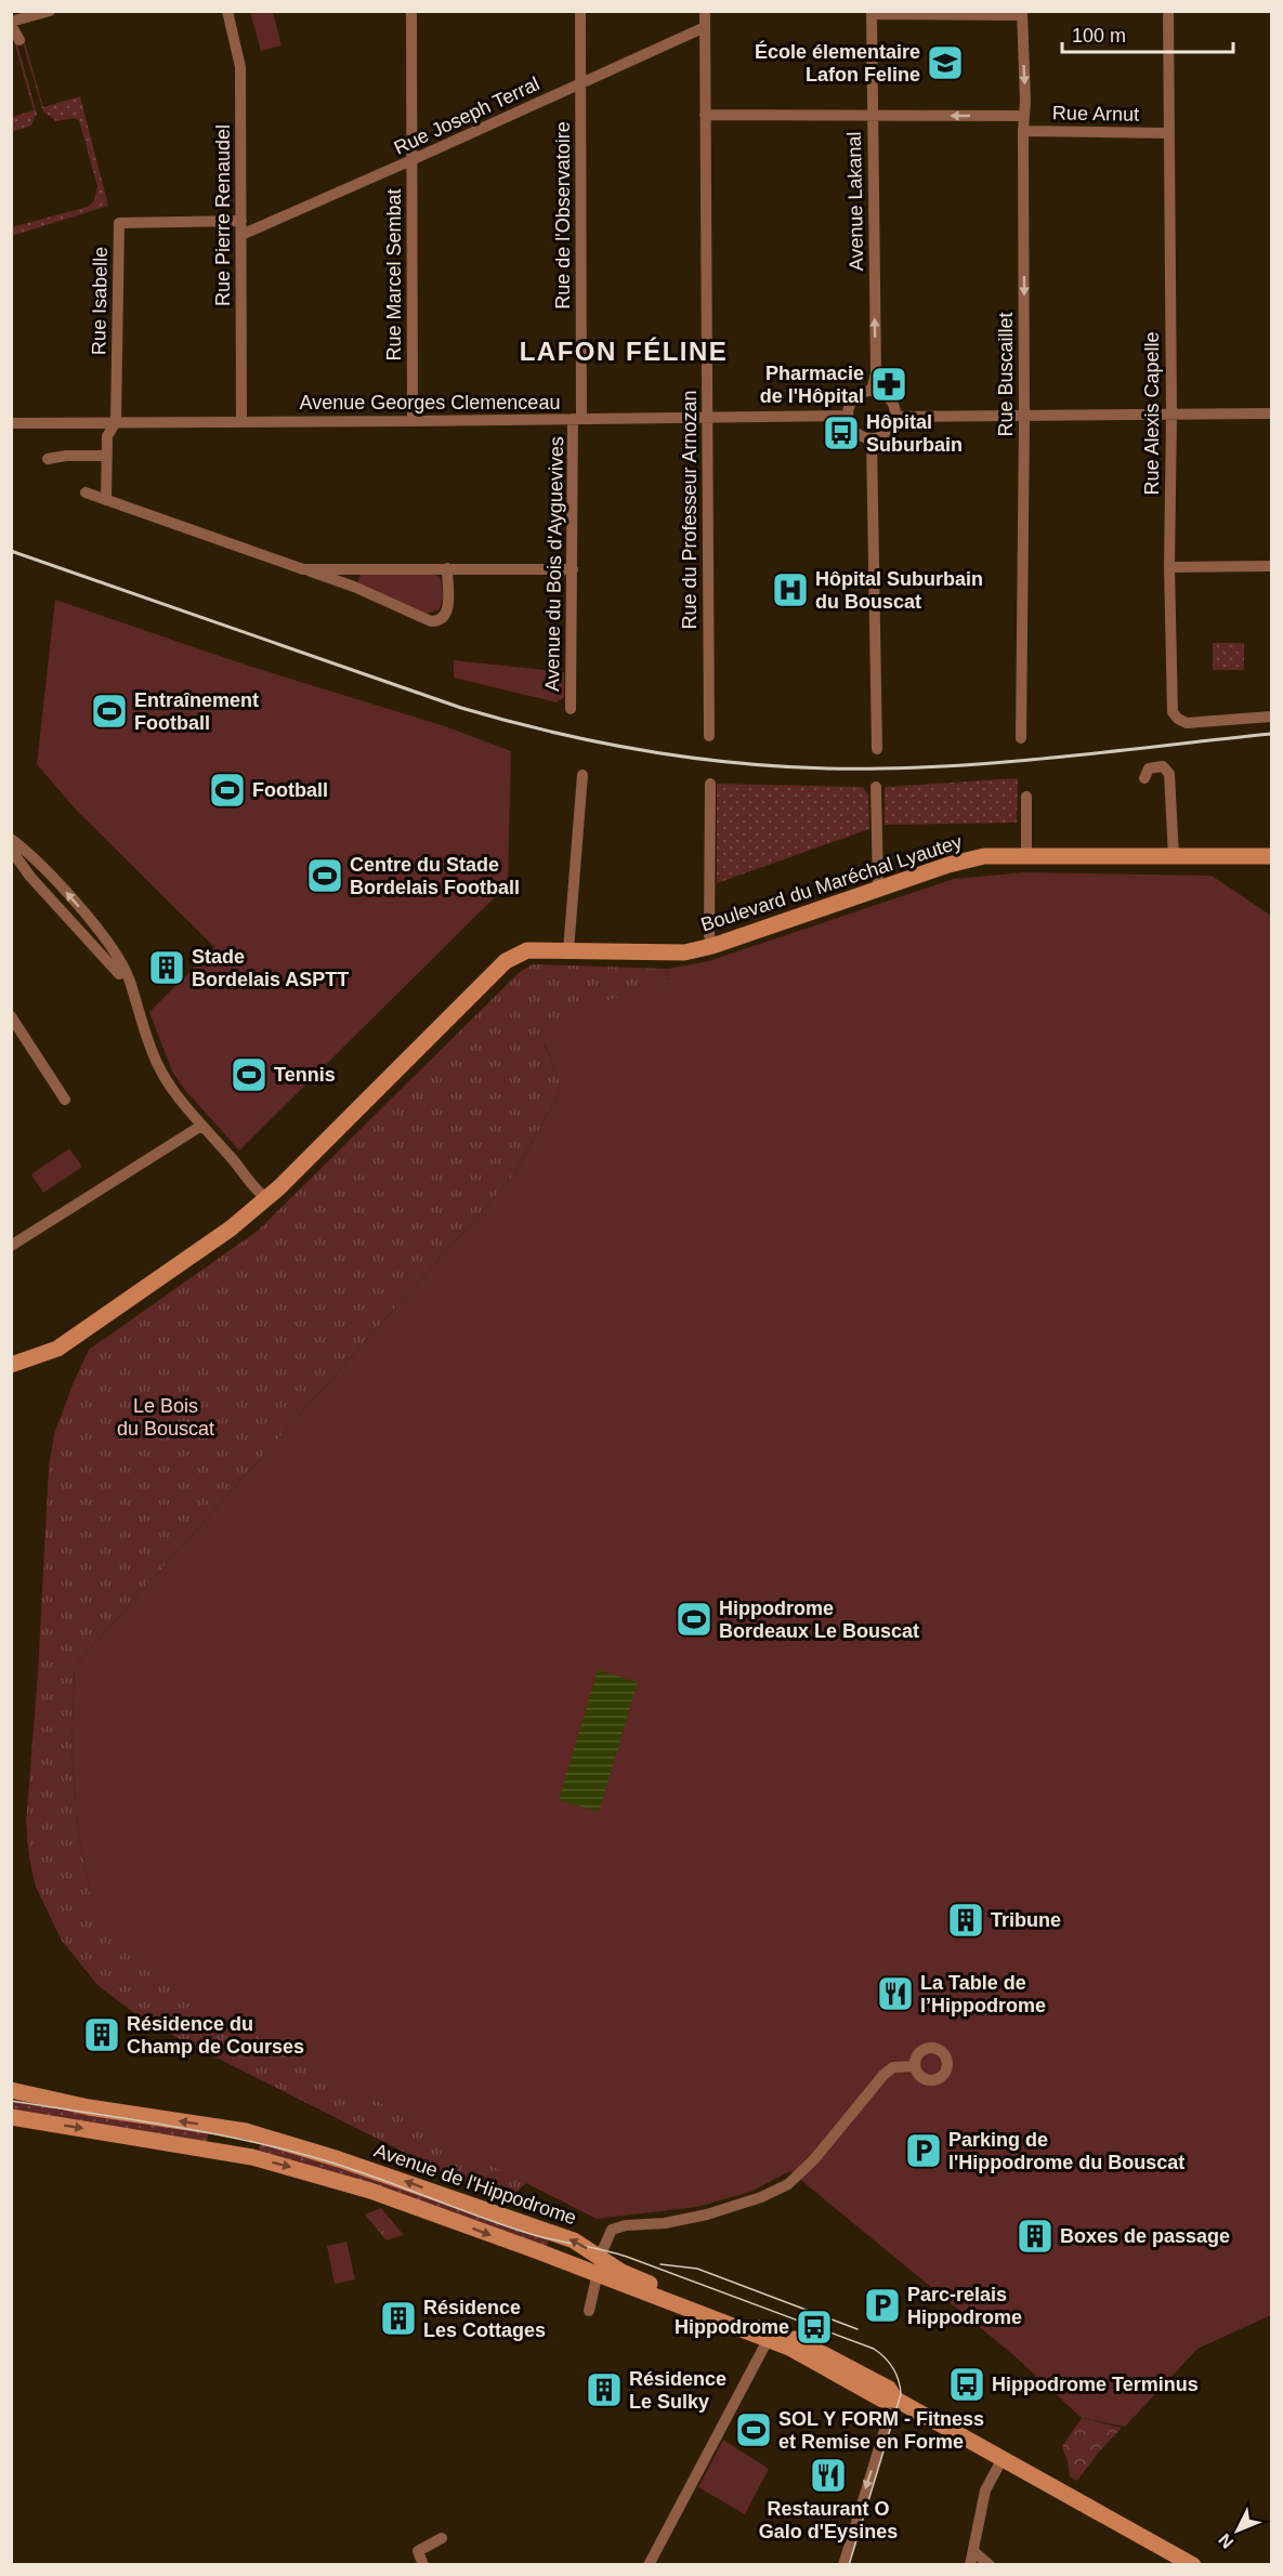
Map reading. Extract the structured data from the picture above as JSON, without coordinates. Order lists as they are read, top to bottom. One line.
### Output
{"streets":{"street":["Rue Arnut","Rue Joseph Terral","Avenue Lakanal","Rue Pierre Renaudel","Rue de l'Observatoire","Rue Marcel Sembat","Rue Isabelle","Rue Buscaillet","Avenue Georges Clemenceau","Rue Alexis Capelle","Rue du Professeur Arnozan","Avenue du Bois d'Ayguevives","Boulevard du Maréchal Lyautey","Avenue de l'Hippodrome"]},"crossings":[["Rue Arnut","Rue Buscaillet"],["Rue Arnut","Rue Alexis Capelle"],["Rue Joseph Terral","Rue Pierre Renaudel"],["Rue Joseph Terral","Rue de l'Observatoire"],["Rue Joseph Terral","Rue Marcel Sembat"],["Rue Joseph Terral","Rue du Professeur Arnozan"],["Avenue Lakanal","Avenue Georges Clemenceau"],["Rue Pierre Renaudel","Rue Isabelle"],["Rue Pierre Renaudel","Avenue Georges Clemenceau"],["Rue de l'Observatoire","Avenue Georges Clemenceau"],["Rue de l'Observatoire","Avenue du Bois d'Ayguevives"],["Rue Marcel Sembat","Avenue Georges Clemenceau"],["Rue Isabelle","Avenue Georges Clemenceau"],["Avenue Georges Clemenceau","Rue du Professeur Arnozan"],["Avenue Georges Clemenceau","Avenue du Bois d'Ayguevives"]],"one_way":["Avenue Lakanal","Rue Buscaillet"],"districts":["LAFON FÉLINE"],"parks":["Le Bois du Bouscat"],"places":{"school or university":["École élementaire Lafon Feline"],"pharmacy":["Pharmacie de l'Hôpital"],"bus stop":["Hôpital Suburbain","Hippodrome","Hippodrome Terminus"],"hospital":["Hôpital Suburbain du Bouscat"],"sports":["Entraînement Football","Football","Centre du Stade Bordelais Football","Tennis","Hippodrome Bordeaux Le Bouscat","SOL Y FORM - Fitness et Remise en Forme"],"building":["Stade Bordelais ASPTT","Tribune","Résidence du Champ de Courses","Boxes de passage","Résidence Les Cottages","Résidence Le Sulky"],"restaurant":["La Table de l’Hippodrome","Restaurant O Galo d'Eysines"],"parking":["Parking de l'Hippodrome du Bouscat","Parc-relais Hippodrome"]},"scale_bar":"100 m","north":"bottom left"}
